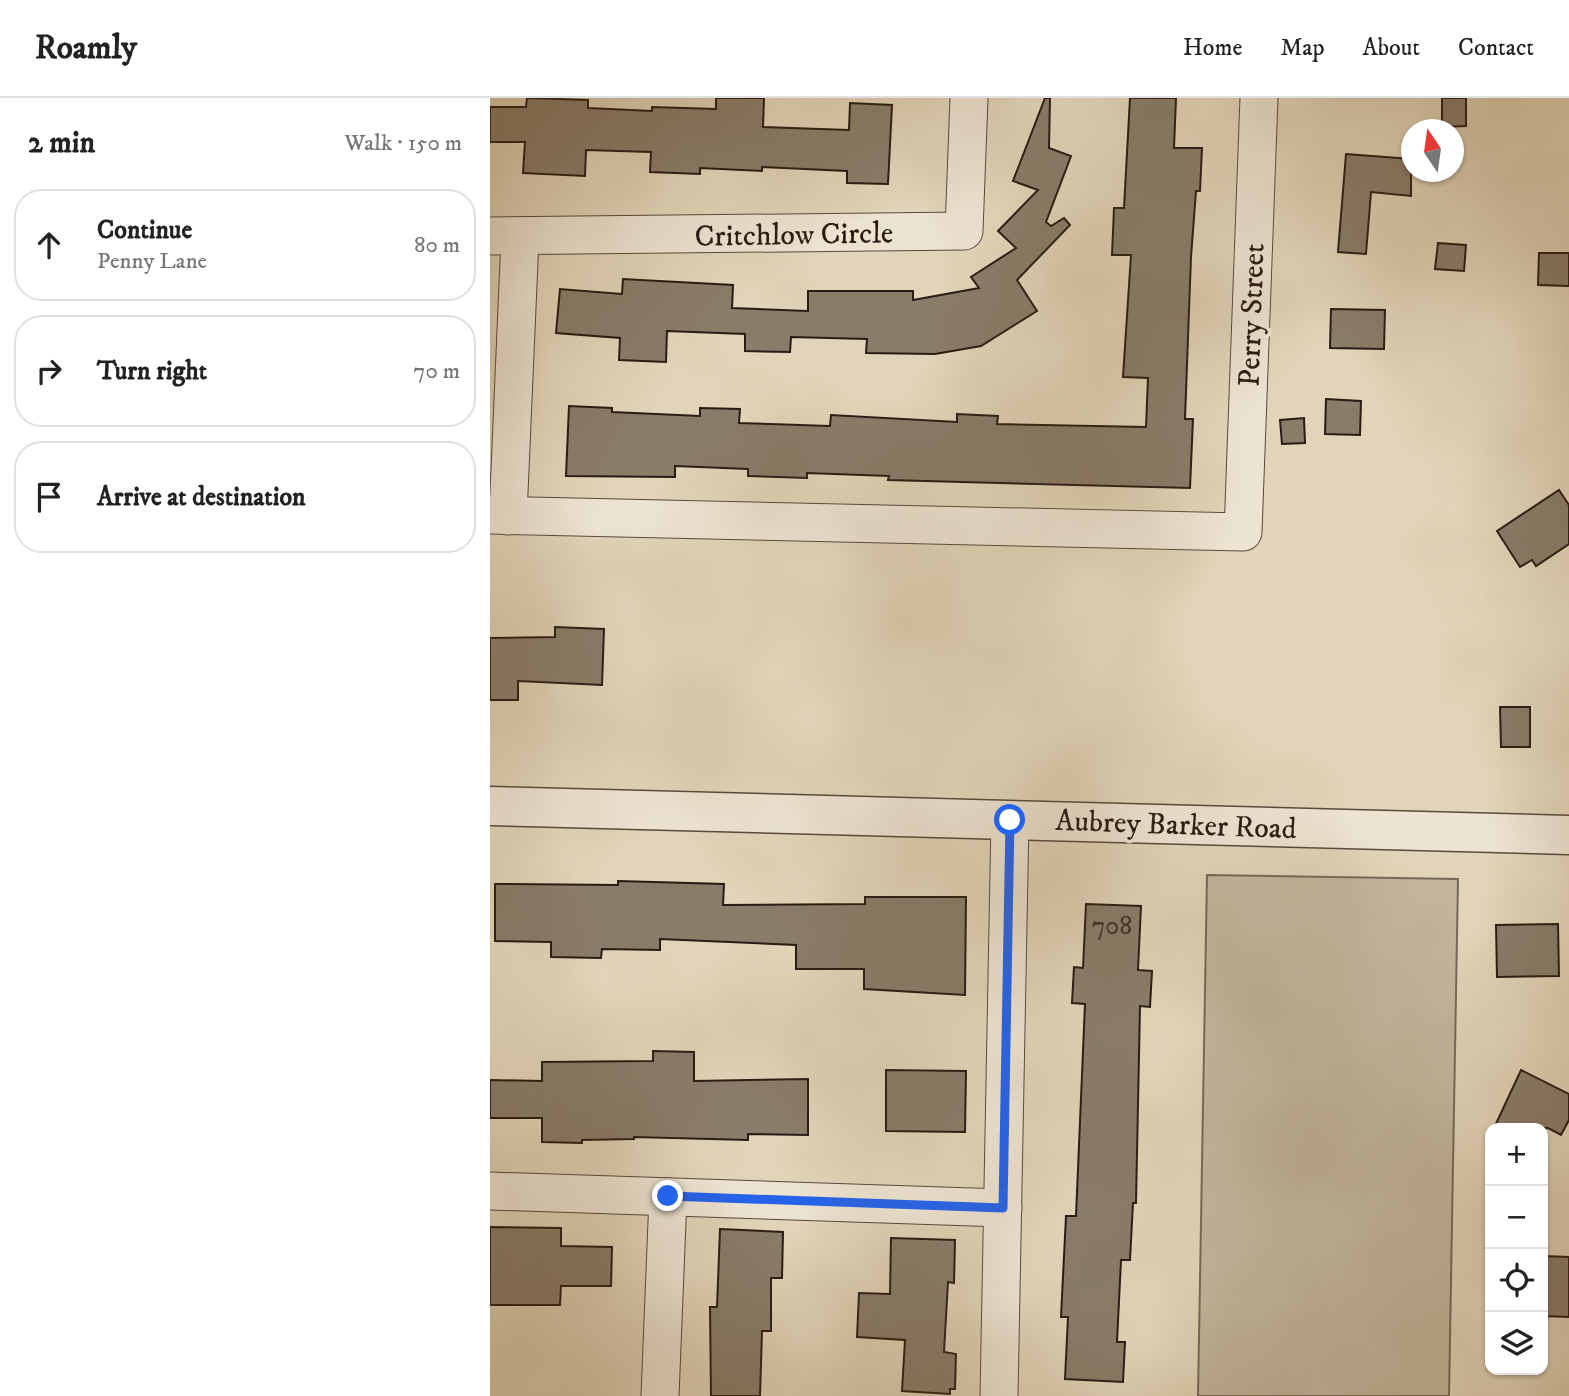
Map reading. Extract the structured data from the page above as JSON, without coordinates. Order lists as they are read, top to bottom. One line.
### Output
{"streets":{"street":["Critchlow Circle","Perry Street","Aubrey Barker Road"]},"house_numbers":["708"],"north":"top","page":{"header":"Roamly","nav":["Home","Map","About","Contact"],"heading":["2 min","Walk · 150 m"],"list":[["Continue","Penny Lane","80 m"],["Turn right","70 m"],"Arrive at destination"],"map_buttons":["+","−"]}}
